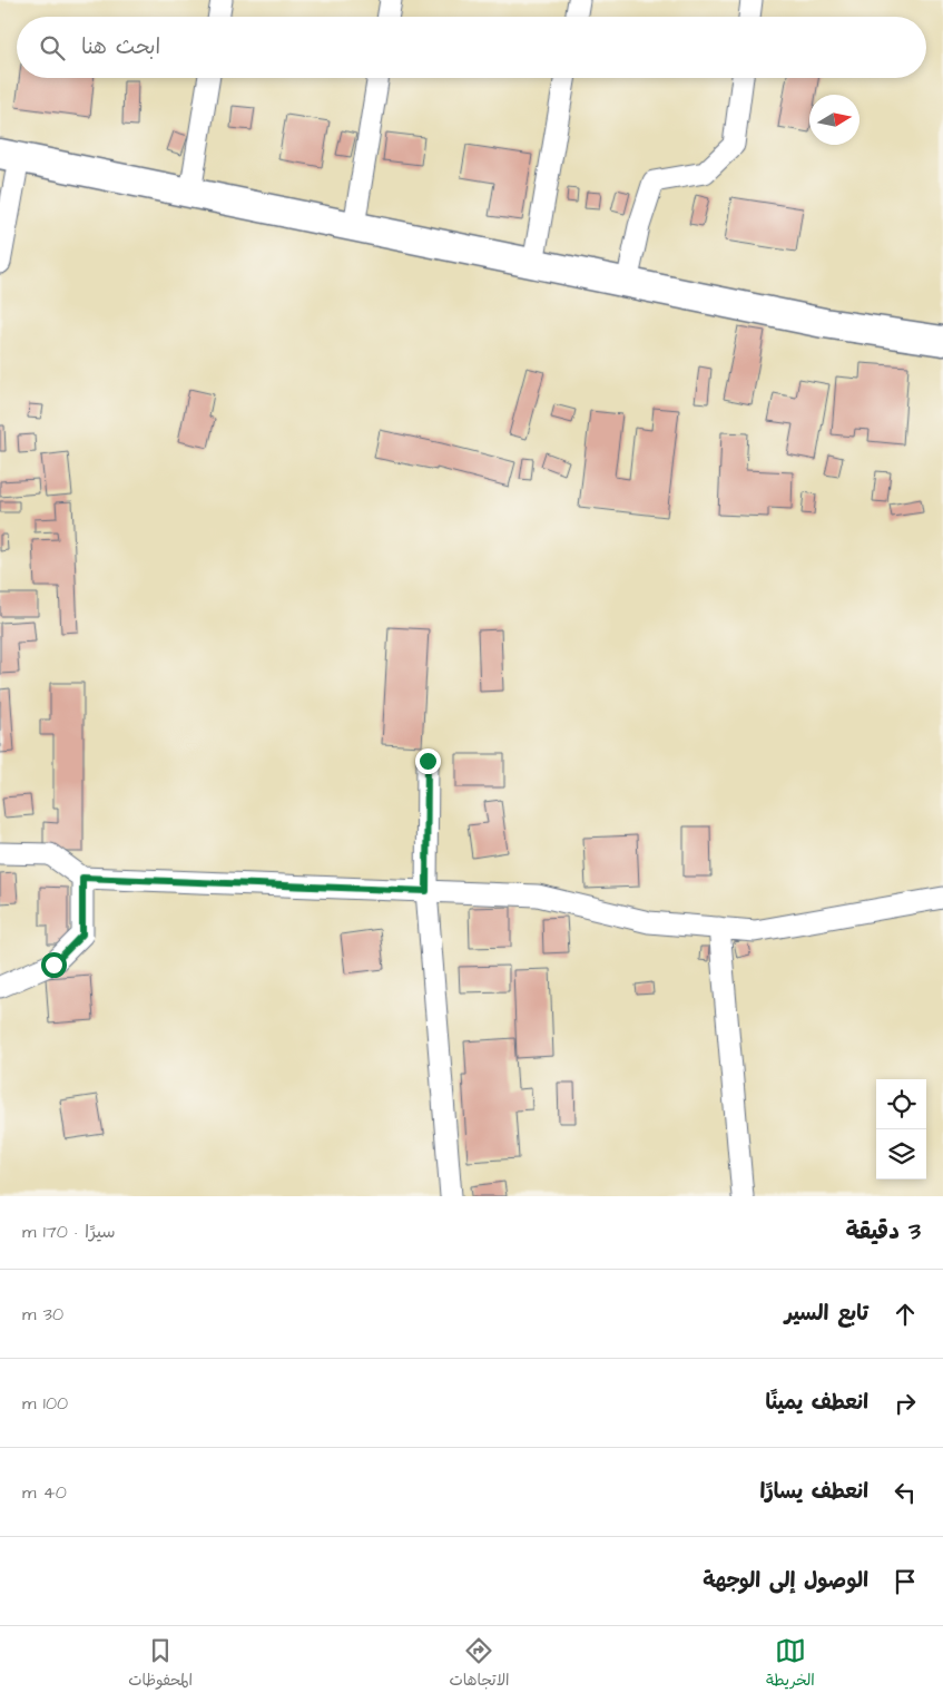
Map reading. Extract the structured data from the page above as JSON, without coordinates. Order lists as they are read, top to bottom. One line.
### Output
{"north":"right","page":{"search":"ابحث هنا","heading":["3 دقيقة","سيرًا · 170 m"],"list":[["تابع السير","30 m"],["انعطف يمينًا","100 m"],["انعطف يسارًا","40 m"],"الوصول إلى الوجهة"],"nav":["الخريطة","الاتجاهات","المحفوظات"]}}
